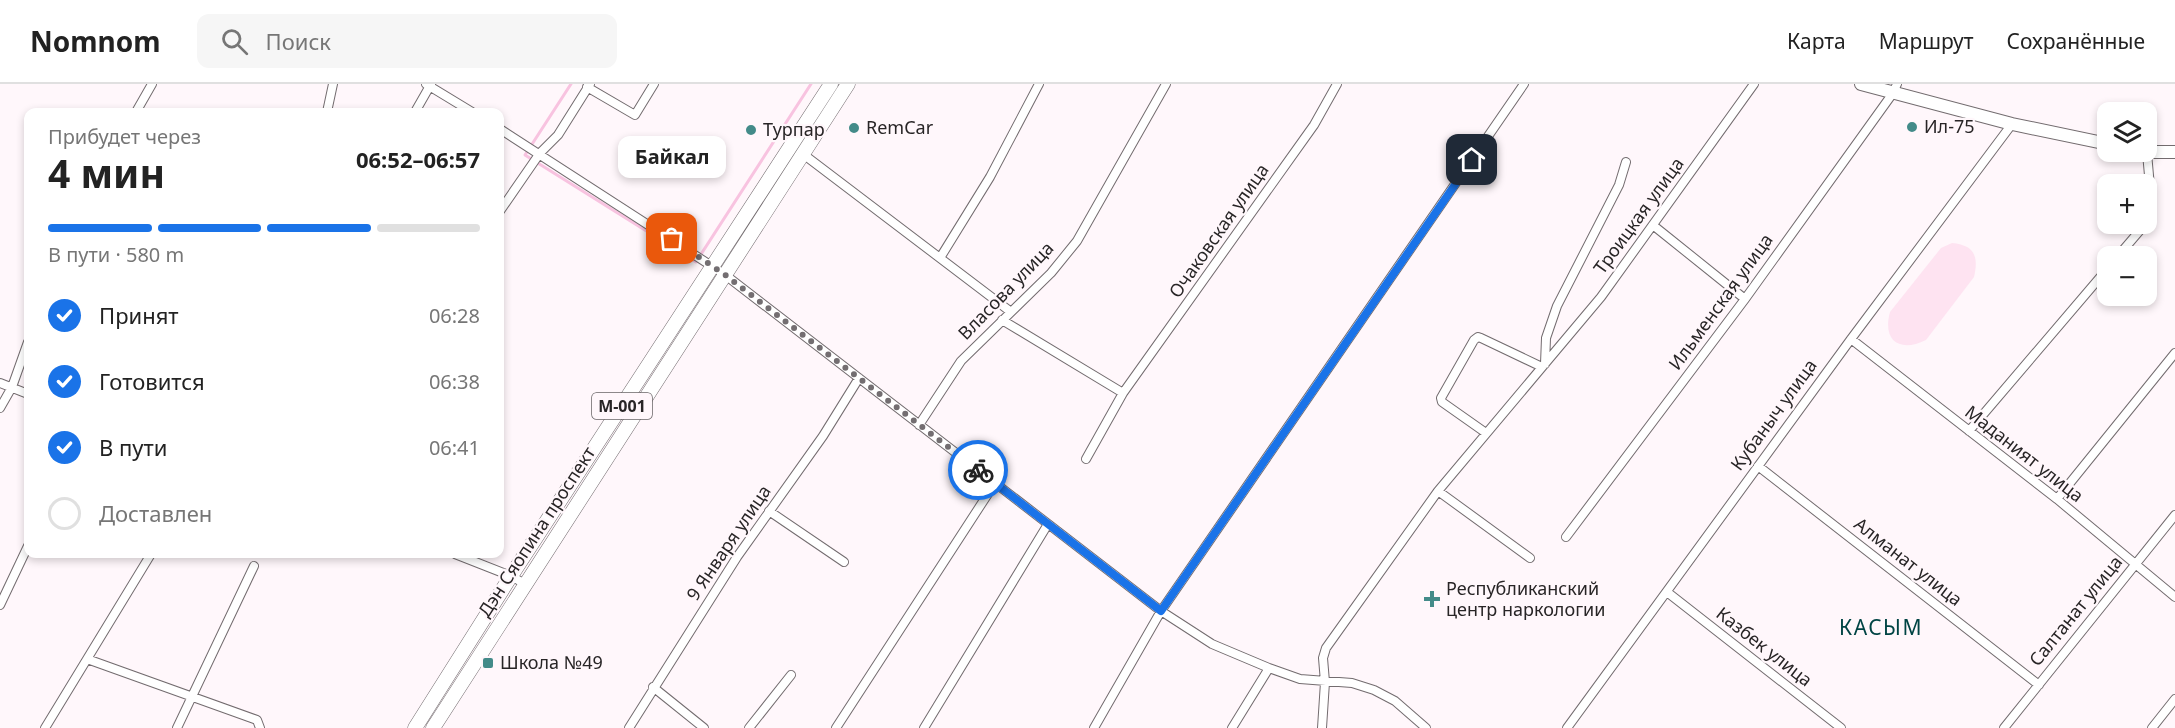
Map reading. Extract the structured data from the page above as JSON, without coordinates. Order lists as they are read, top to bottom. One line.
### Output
{"streets":{"main road":["M-001","Дэн Сяопина проспект"],"street":["Троицкая улица","Очаковская улица","Власова улица","Ильменская улица","Кубаныч улица","Маданият улица","9 Января улица","Алманат улица","Салтанат улица","Казбек улица"]},"crossings":[["Кубаныч улица","Маданият улица"],["Кубаныч улица","Алманат улица"],["Кубаныч улица","Казбек улица"],["Маданият улица","Салтанат улица"],["Алманат улица","Салтанат улица"]],"districts":["КАСЫМ"],"places":{"other":["Ил-75","RemCar","Турпар","Байкал"],"health":["Республиканский центр наркологии"],"transit":["Школа №49"]},"page":{"header":"Nomnom","search":"Поиск","nav":["Карта","Маршрут","Сохранённые"],"map_buttons":["+","−"],"heading":["4 мин","Прибудет через","06:52–06:57"],"bubble":"Байкал","bar":"В пути · 580 m","list":[["Принят","06:28"],["Готовится","06:38"],["В пути","06:41"],"Доставлен"]}}
